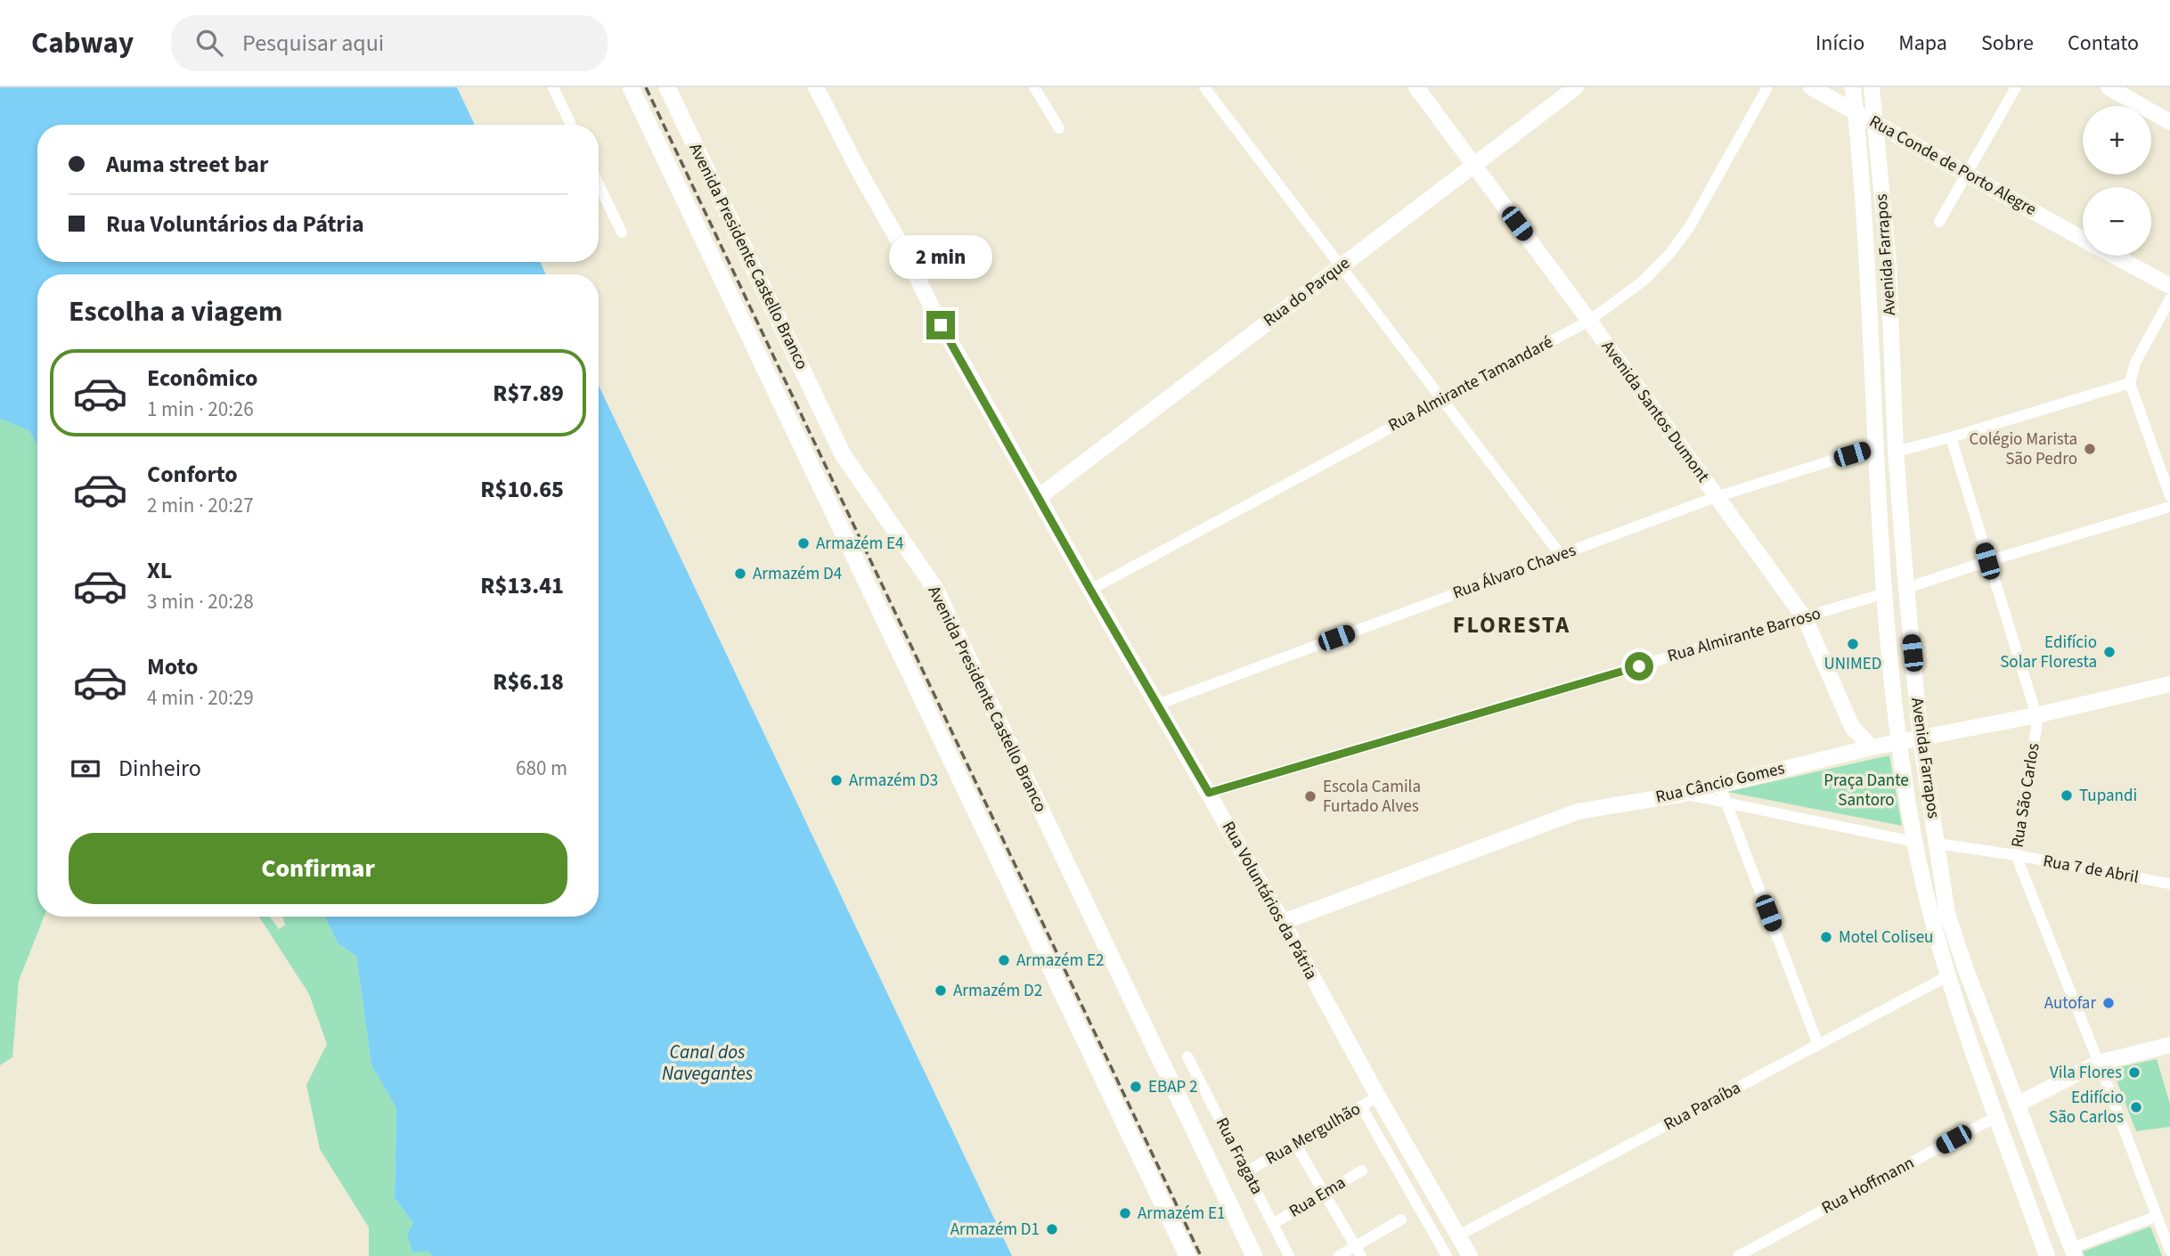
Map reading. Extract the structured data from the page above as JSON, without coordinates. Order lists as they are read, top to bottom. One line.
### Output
{"streets":{"main road":["Rua Conde de Porto Alegre","Avenida Farrapos","Avenida Presidente Castello Branco","Rua do Parque","Avenida Santos Dumont","Rua Câncio Gomes","Rua Voluntários da Pátria"],"street":["Rua Almirante Tamandaré","Rua Álvaro Chaves","Rua Almirante Barroso","Rua São Carlos","Rua 7 de Abril","Rua Paraíba","Rua Mergulhão","Rua Fragata","Rua Hoffmann","Rua Ema"]},"crossings":[["Rua Conde de Porto Alegre","Avenida Farrapos"],["Avenida Farrapos","Rua Álvaro Chaves"],["Avenida Farrapos","Rua Almirante Barroso"],["Avenida Farrapos","Rua Câncio Gomes"],["Avenida Farrapos","Rua 7 de Abril"],["Avenida Farrapos","Rua Paraíba"],["Avenida Farrapos","Rua Hoffmann"],["Rua do Parque","Avenida Santos Dumont"],["Rua do Parque","Rua Voluntários da Pátria"],["Rua Almirante Tamandaré","Avenida Santos Dumont"],["Rua Almirante Tamandaré","Rua Voluntários da Pátria"],["Avenida Santos Dumont","Rua Álvaro Chaves"],["Avenida Santos Dumont","Rua Almirante Barroso"],["Avenida Santos Dumont","Rua Câncio Gomes"],["Rua Álvaro Chaves","Rua Voluntários da Pátria"],["Rua Almirante Barroso","Rua Voluntários da Pátria"],["Rua Câncio Gomes","Rua São Carlos"],["Rua Câncio Gomes","Rua Voluntários da Pátria"],["Rua São Carlos","Rua 7 de Abril"],["Rua Voluntários da Pátria","Rua Paraíba"],["Rua Voluntários da Pátria","Rua Mergulhão"],["Rua Mergulhão","Rua Fragata"],["Rua Fragata","Rua Ema"]],"districts":["FLORESTA"],"water":["Canal dos Navegantes"],"parks":["Praça Dante Santoro"],"places":["Colégio Marista São Pedro","Armazém E4","Armazém D4","UNIMED","Edifício Solar Floresta","Armazém D3","Tupandi","Escola Camila Furtado Alves","Motel Coliseu","Armazém E2","Armazém D2","Autofar","Vila Flores","EBAP 2","Edifício São Carlos","Armazém E1","Armazém D1"],"page":{"header":"Cabway","search":"Pesquisar aqui","nav":["Início","Mapa","Sobre","Contato"],"map_buttons":["+","−"],"banner":["Auma street bar","Rua Voluntários da Pátria"],"bubble":"2 min","heading":"Escolha a viagem","list":[{"name":"Econômico","note":"1 min · 20:26","value":"R$7.89"},{"name":"Conforto","note":"2 min · 20:27","value":"R$10.65"},{"name":"XL","note":"3 min · 20:28","value":"R$13.41"},{"name":"Moto","note":"4 min · 20:29","value":"R$6.18"}],"pay":["Dinheiro","680 m"],"buttons":"Confirmar"}}
